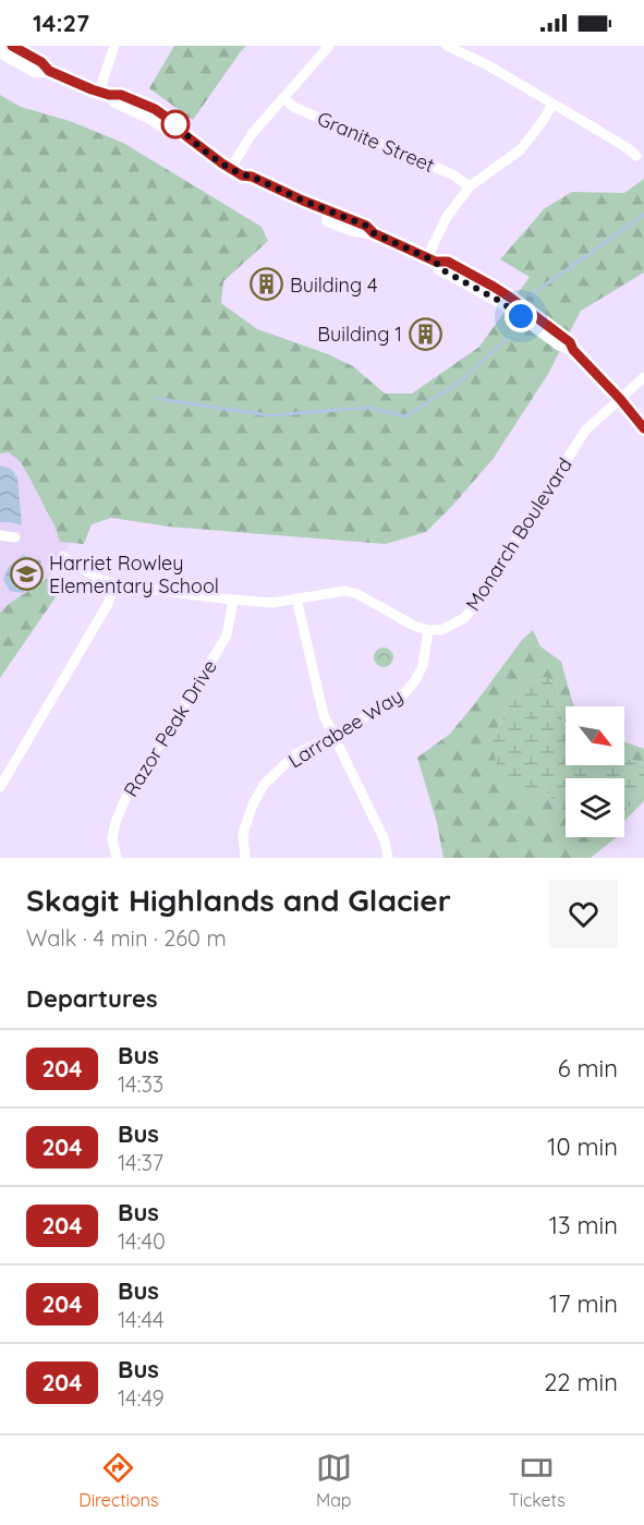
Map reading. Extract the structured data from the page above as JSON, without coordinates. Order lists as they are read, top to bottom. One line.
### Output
{"streets":{"street":["Granite Street","Monarch Boulevard","Razor Peak Drive","Larrabee Way"]},"crossings":[["Monarch Boulevard","Larrabee Way"]],"places":{"building":["Building 4","Building 1"],"school or university":["Harriet Rowley Elementary School"]},"lines":["bus line 204"],"north":"bottom right","page":{"status":"14:27","heading":[["Skagit Highlands and Glacier","Walk · 4 min · 260 m"],"Departures"],"list":[{"mark":"204","name":"Bus","note":"14:33","value":"6 min"},{"mark":"204","name":"Bus","note":"14:37","value":"10 min"},{"mark":"204","name":"Bus","note":"14:40","value":"13 min"},{"mark":"204","name":"Bus","note":"14:44","value":"17 min"},{"mark":"204","name":"Bus","note":"14:49","value":"22 min"}],"tabs":["Directions","Map","Tickets"]}}
